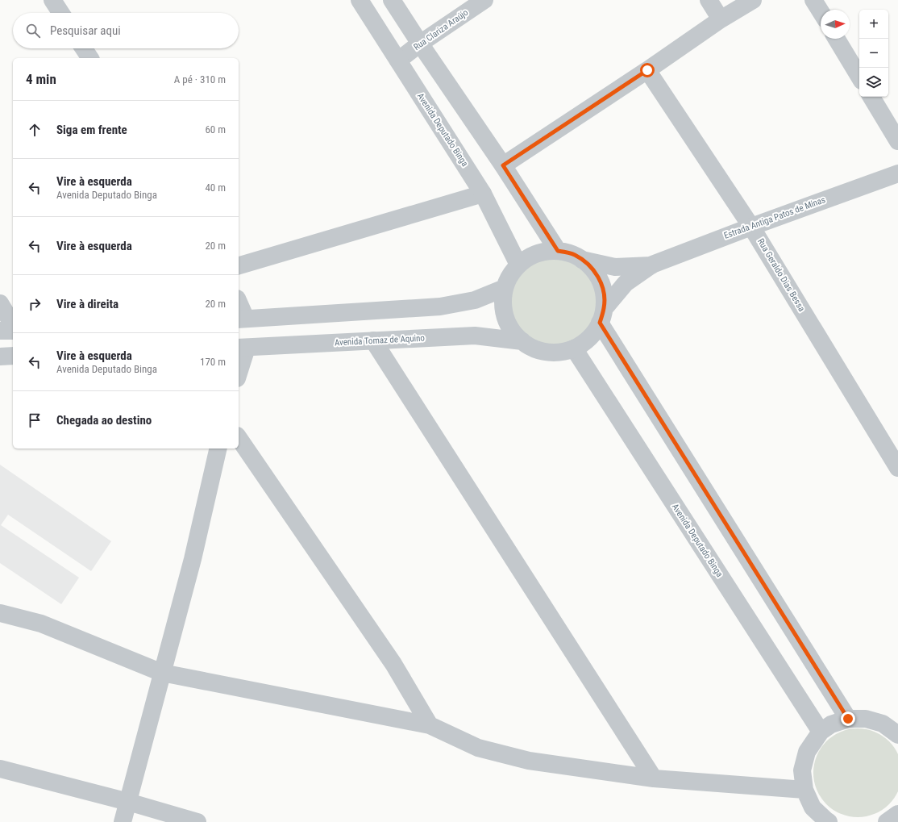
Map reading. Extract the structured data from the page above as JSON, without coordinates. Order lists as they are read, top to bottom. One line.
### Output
{"streets":{"street":["Rua Clariza Araújo","Avenida Deputado Binga","Estrada Antiga Patos de Minas","Rua Geraldo Dias Bessa","Avenida Tomaz de Aquino"]},"crossings":[["Rua Clariza Araújo","Avenida Deputado Binga"],["Avenida Deputado Binga","Estrada Antiga Patos de Minas"],["Avenida Deputado Binga","Avenida Tomaz de Aquino"],["Estrada Antiga Patos de Minas","Rua Geraldo Dias Bessa"],["Estrada Antiga Patos de Minas","Avenida Tomaz de Aquino"]],"north":"right","page":{"map_buttons":["+","−"],"search":"Pesquisar aqui","heading":["4 min","A pé · 310 m"],"list":[["Siga em frente","60 m"],["Vire à esquerda","Avenida Deputado Binga","40 m"],["Vire à esquerda","20 m"],["Vire à direita","20 m"],["Vire à esquerda","Avenida Deputado Binga","170 m"],"Chegada ao destino"]}}
